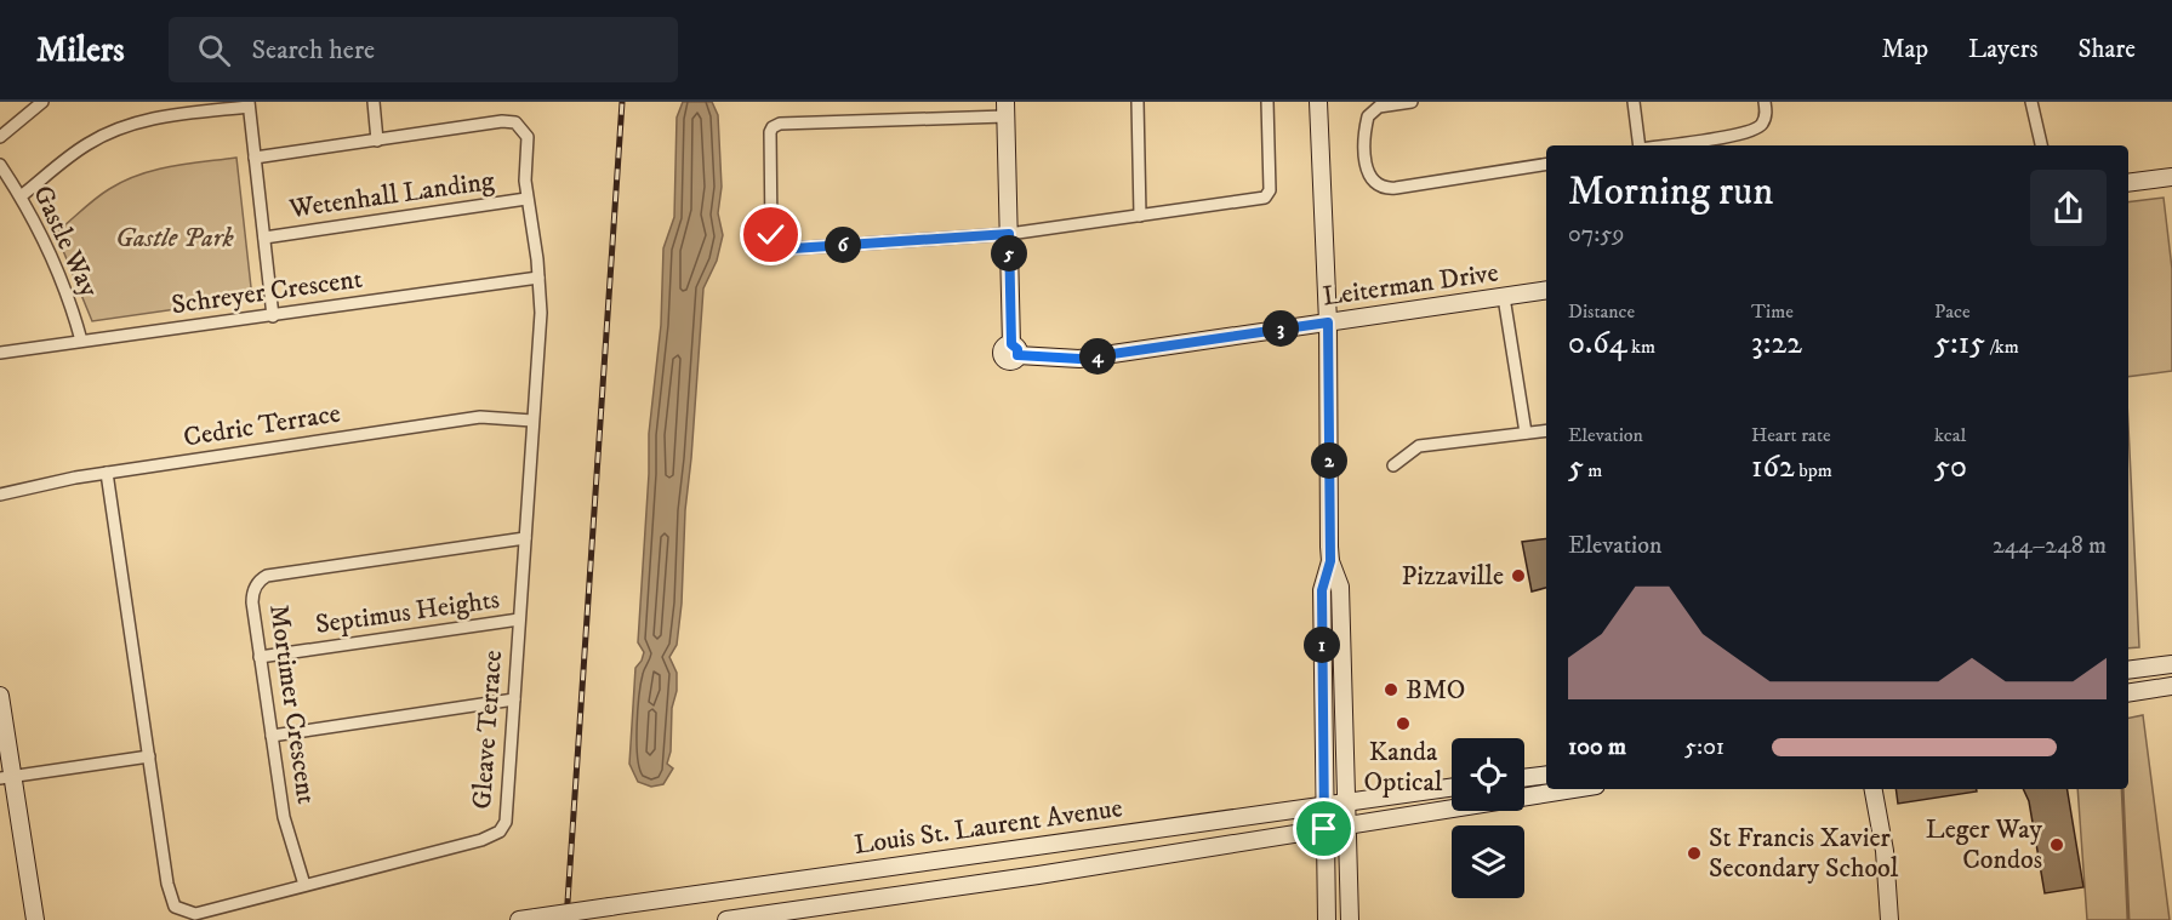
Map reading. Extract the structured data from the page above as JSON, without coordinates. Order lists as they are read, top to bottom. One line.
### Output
{"streets":{"main road":["Leiterman Drive","Louis St. Laurent Avenue"],"street":["Wetenhall Landing","Gastle Way","Schreyer Crescent","Cedric Terrace","Septimus Heights","Mortimer Crescent","Gleave Terrace"]},"crossings":[["Wetenhall Landing","Gleave Terrace"],["Gastle Way","Schreyer Crescent"],["Schreyer Crescent","Gleave Terrace"],["Cedric Terrace","Gleave Terrace"],["Septimus Heights","Mortimer Crescent"],["Septimus Heights","Gleave Terrace"],["Mortimer Crescent","Gleave Terrace"]],"parks":["Gastle Park"],"places":["Pizzaville","BMO","Kanda Optical","Leger Way Condos","St Francis Xavier Secondary School"],"page":{"header":"Milers","search":"Search here","nav":["Map","Layers","Share"],"heading":["Morning run","07:59"],"pins":["6","5","3","4","2","1"],"stats":[["Distance","0.64 km"],["Time","3:22"],["Pace","5:15 /km"],["Elevation","5 m"],["Heart rate","162 bpm"],["kcal","50"]],"chart":["Elevation","244–248 m"],"list":[{"name":"100 m","note":"5:01"}]}}
